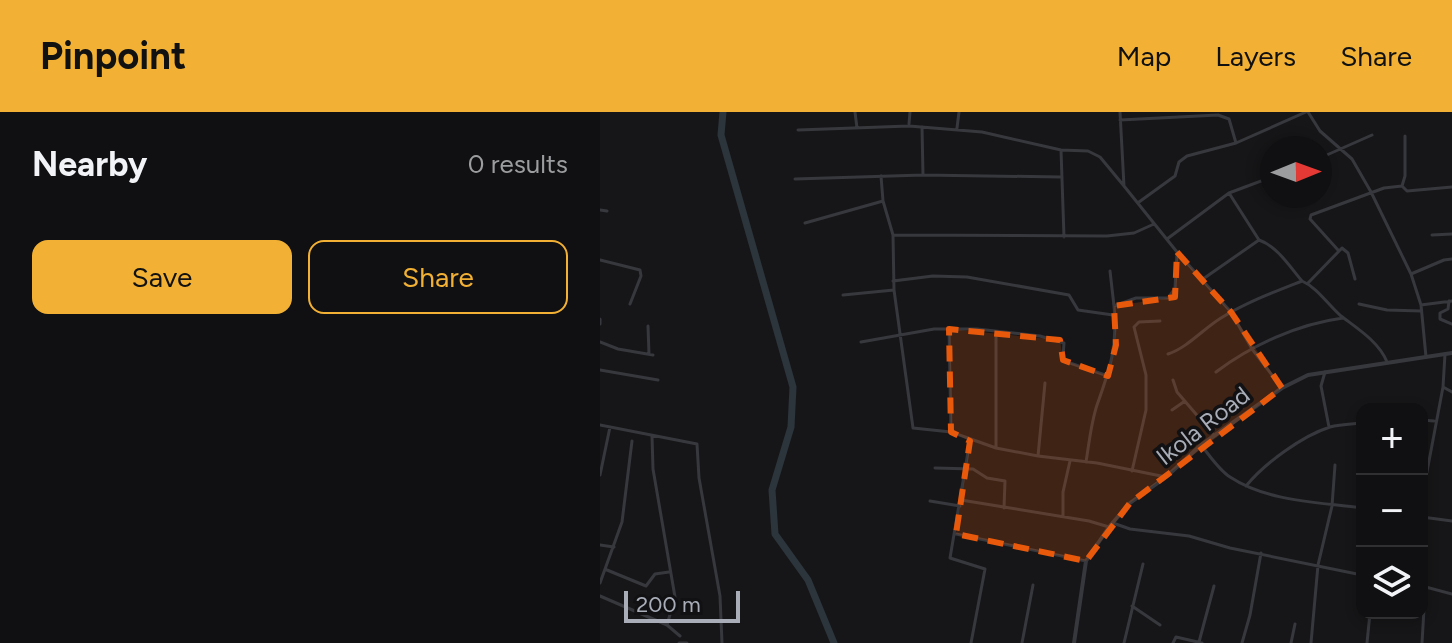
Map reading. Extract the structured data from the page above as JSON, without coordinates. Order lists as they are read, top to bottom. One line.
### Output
{"streets":{"street":["Ikola Road"]},"scale_bar":"200 m","north":"right","page":{"header":"Pinpoint","nav":["Map","Layers","Share"],"heading":["Nearby","0 results"],"buttons":["Save","Share"],"map_buttons":["+","−"],"scale":"200 m"}}
